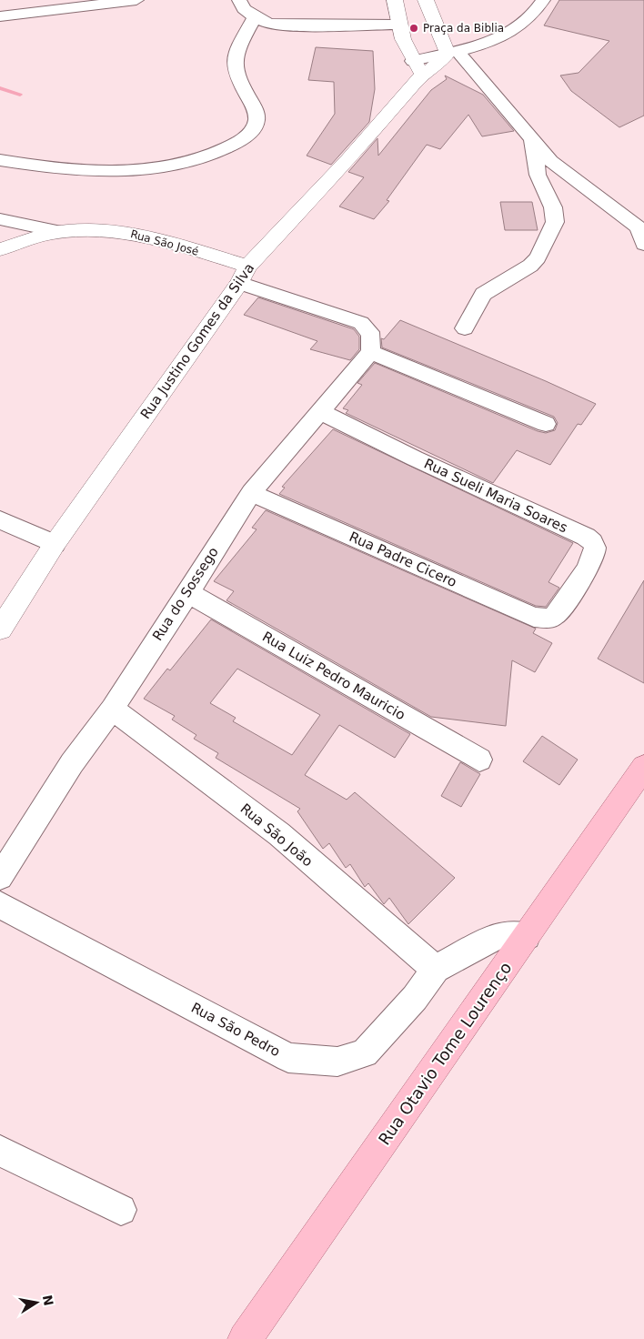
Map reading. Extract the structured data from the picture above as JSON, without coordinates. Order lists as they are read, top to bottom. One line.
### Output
{"streets":{"main road":["Rua Otavio Tome Lourenço"],"street":["Rua São José","Rua Justino Gomes da Silva","Rua Sueli Maria Soares","Rua Padre Cicero","Rua do Sossego","Rua Luiz Pedro Mauricio","Rua São João","Rua São Pedro"]},"crossings":[["Rua São José","Rua Justino Gomes da Silva"],["Rua Sueli Maria Soares","Rua Padre Cicero"],["Rua Sueli Maria Soares","Rua do Sossego"],["Rua Padre Cicero","Rua do Sossego"],["Rua do Sossego","Rua Luiz Pedro Mauricio"],["Rua do Sossego","Rua São João"],["Rua São João","Rua São Pedro"],["Rua São Pedro","Rua Otavio Tome Lourenço"]],"places":["Praça da Biblia"],"north":"right"}
